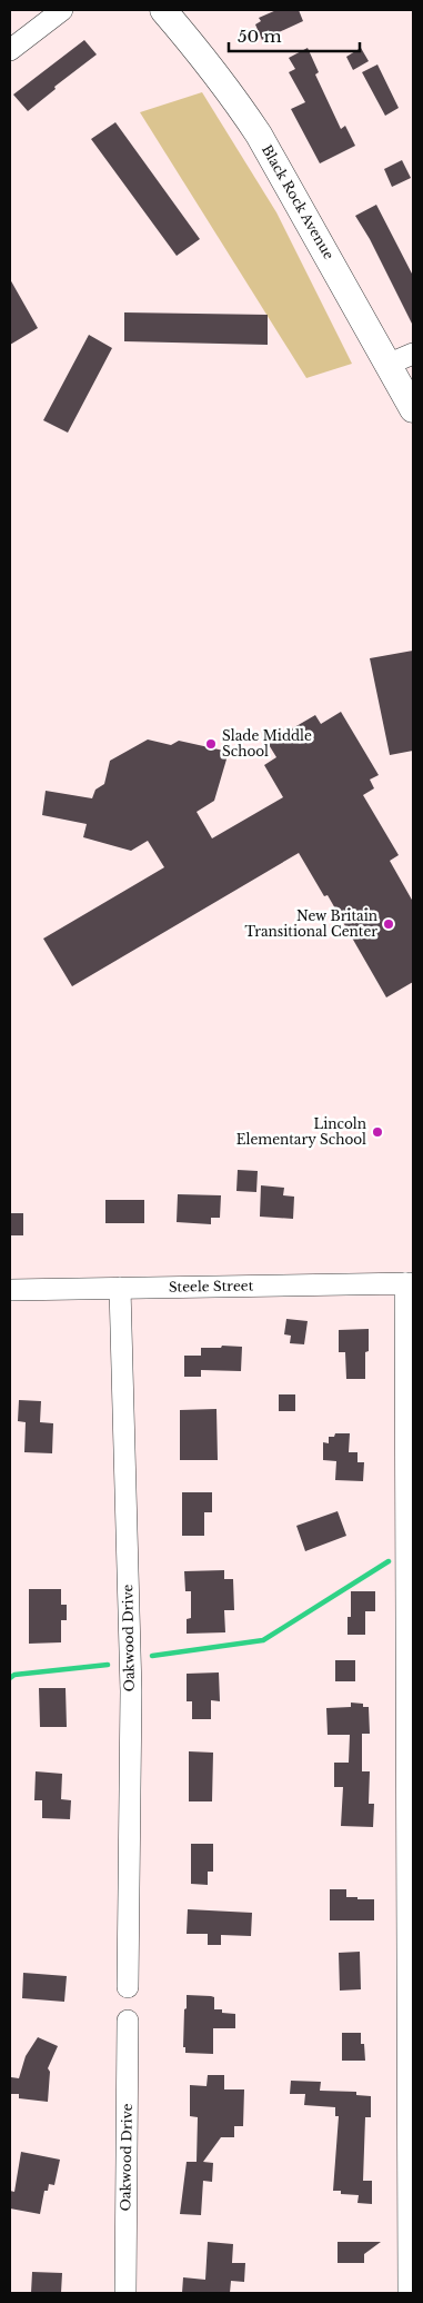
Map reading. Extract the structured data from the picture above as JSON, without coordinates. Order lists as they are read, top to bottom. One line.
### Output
{"streets":{"street":["Black Rock Avenue","Steele Street","Oakwood Drive"]},"crossings":[["Steele Street","Oakwood Drive"]],"places":["Slade Middle School","New Britain Transitional Center","Lincoln Elementary School"],"scale_bar":"50 m"}
